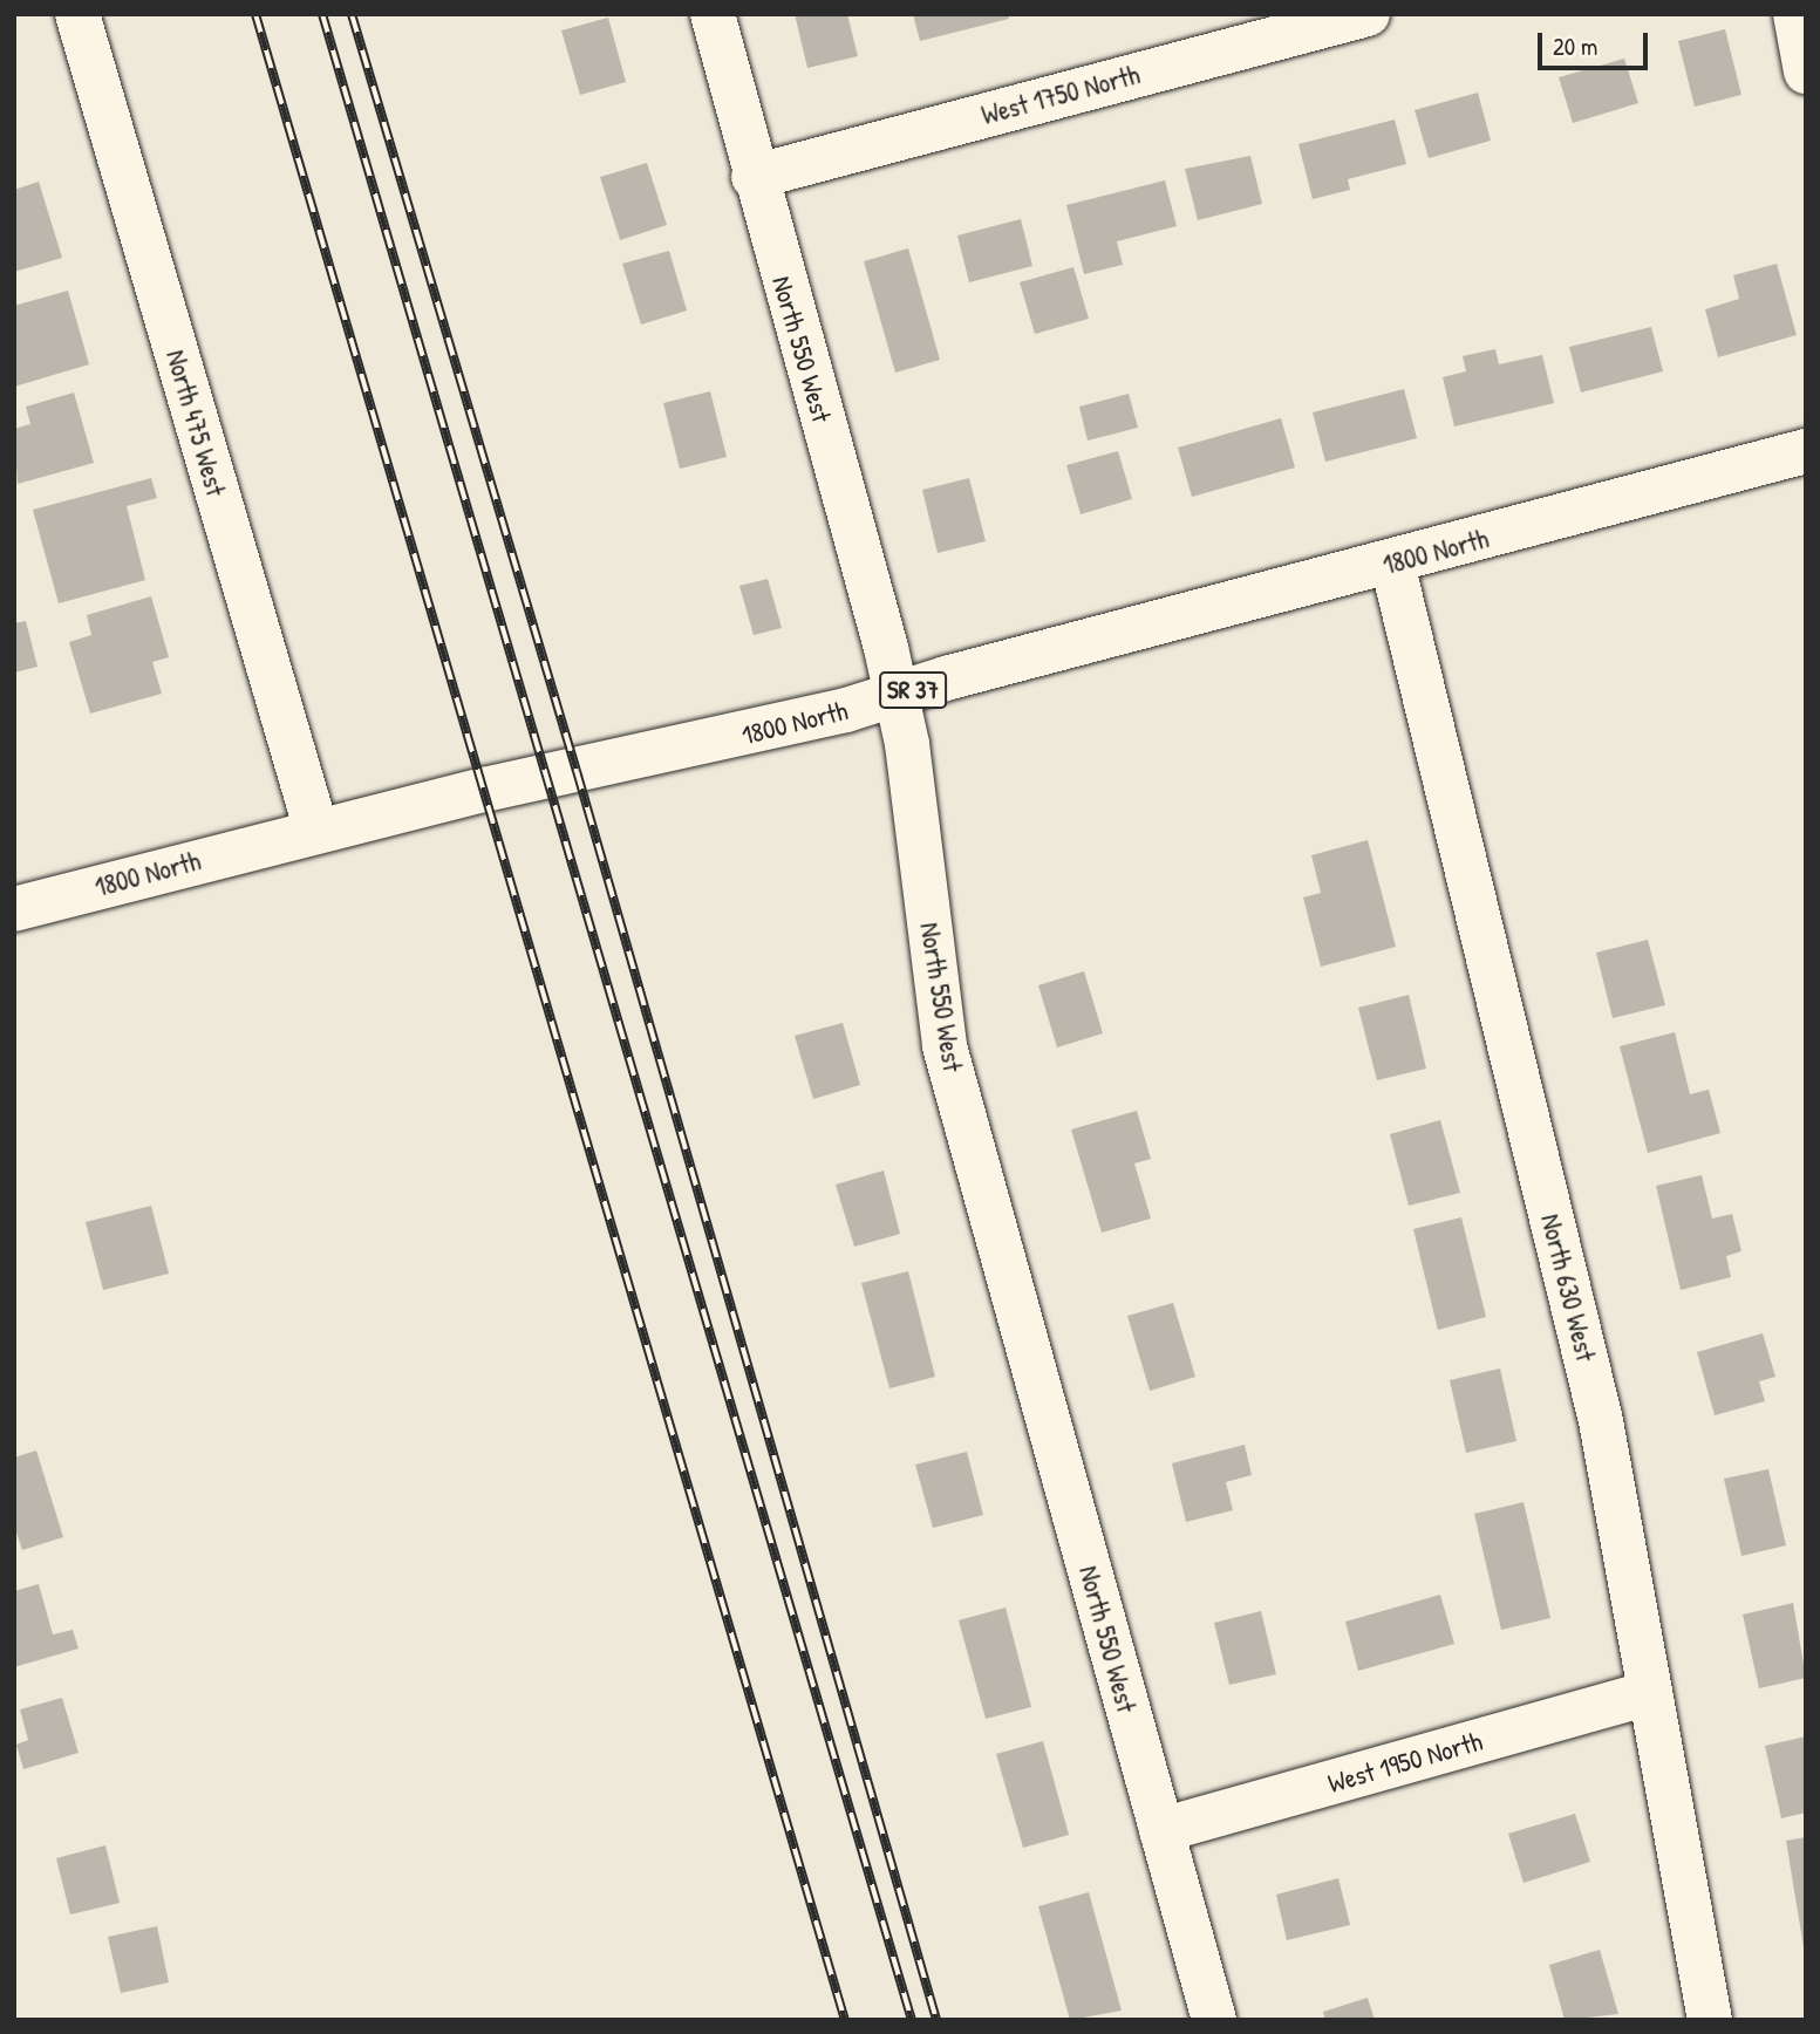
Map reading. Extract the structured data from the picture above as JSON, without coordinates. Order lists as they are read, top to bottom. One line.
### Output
{"streets":{"street":["West 1750 North","North 550 West","North 475 West","1800 North","SR 37","North 630 West","West 1950 North"]},"crossings":[["West 1750 North","North 550 West"],["North 550 West","1800 North"],["North 550 West","West 1950 North"],["North 475 West","1800 North"],["1800 North","North 630 West"],["North 630 West","West 1950 North"]],"scale_bar":"20 m"}
